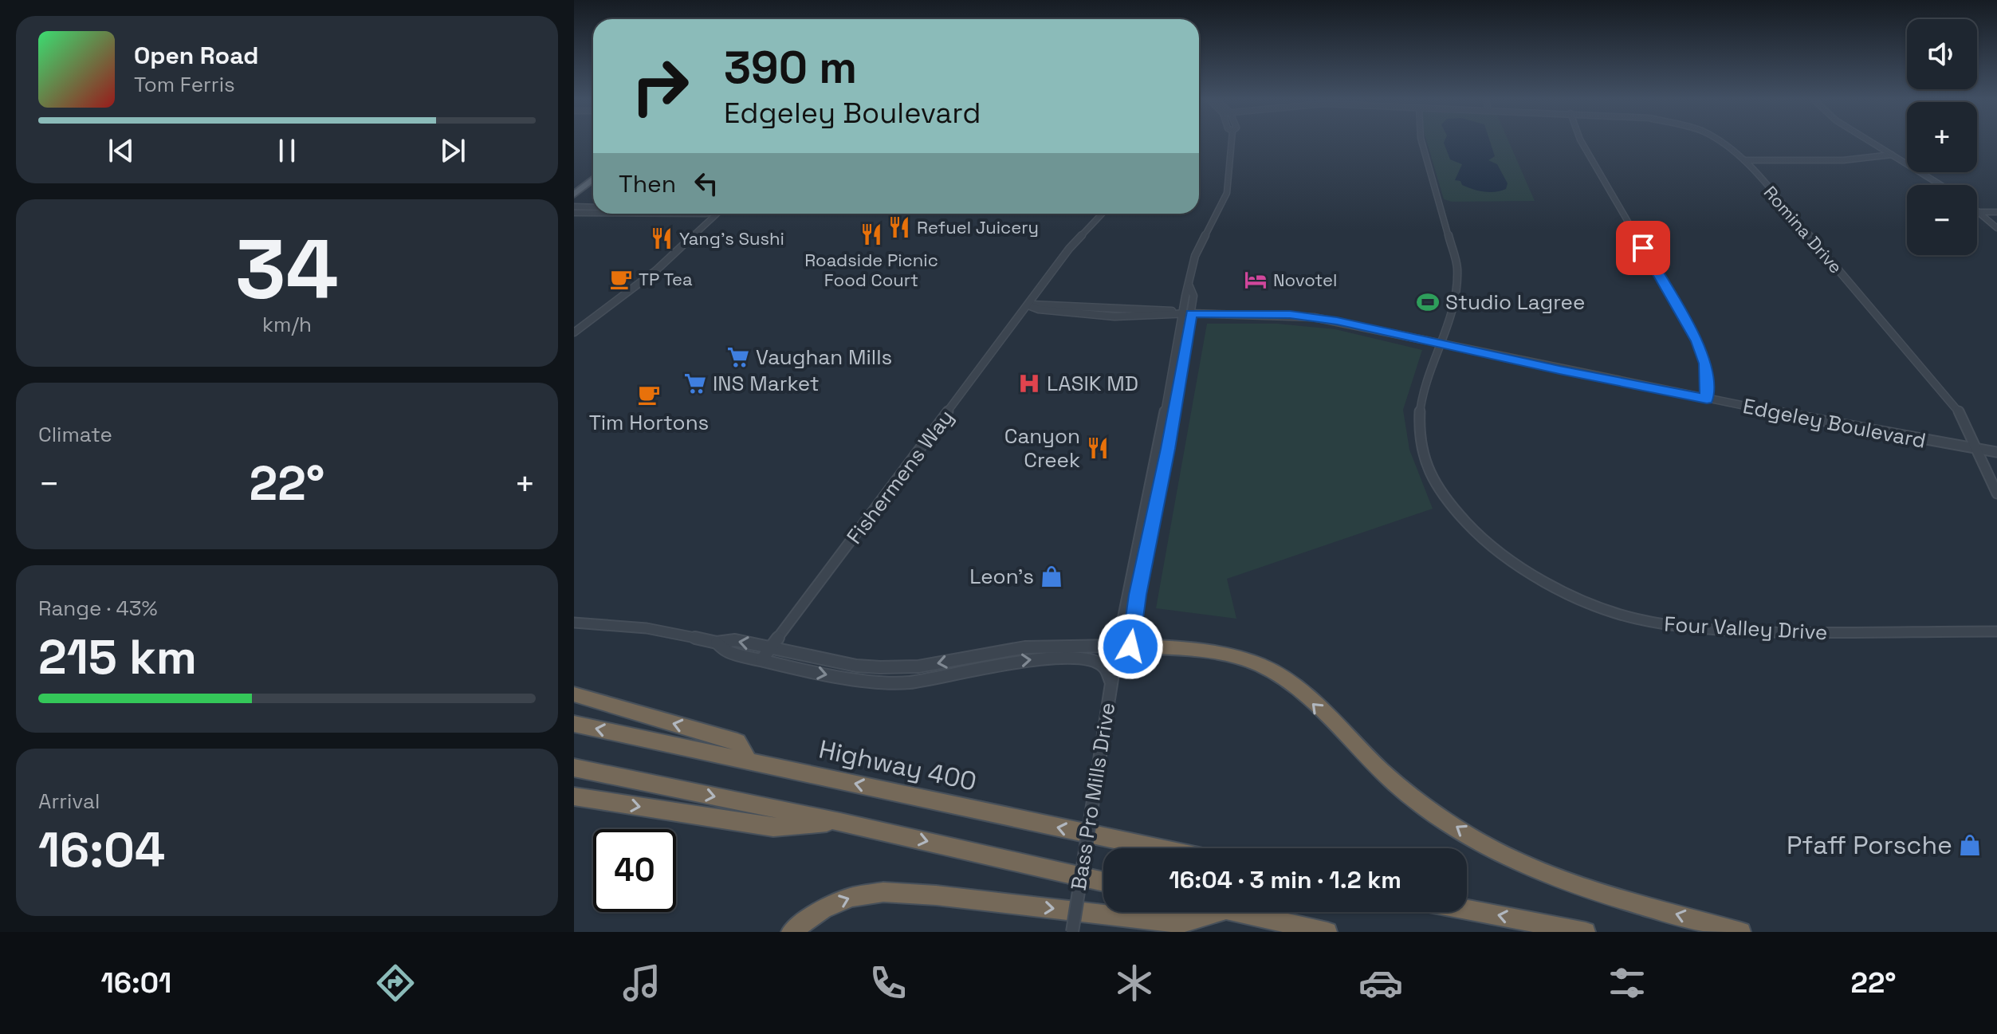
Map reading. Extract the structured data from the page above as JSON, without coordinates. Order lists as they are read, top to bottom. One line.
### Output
{"streets":{"highway":["Highway 400"],"street":["Romina Drive","Edgeley Boulevard","Fishermens Way","Four Valley Drive","Bass Pro Mills Drive"]},"crossings":[["Romina Drive","Edgeley Boulevard"],["Edgeley Boulevard","Fishermens Way"],["Edgeley Boulevard","Four Valley Drive"],["Edgeley Boulevard","Bass Pro Mills Drive"]],"places":{"restaurant":["Refuel Juicery","Roadside Picnic Food Court","Yang's Sushi","Canyon Creek"],"cafe":["TP Tea","Tim Hortons"],"hotel":["Novotel"],"sports":["Studio Lagree"],"supermarket":["Vaughan Mills","INS Market"],"hospital":["LASIK MD"],"shop":["Leon's","Pfaff Porsche"]},"page":{"map_buttons":["+","−"],"turn":["390 m","Edgeley Boulevard"],"song":["Open Road","Tom Ferris"],"then":"Then","tile":[["34","km/h"],"Climate",["Range · 43%","215 km"],["Arrival","16:04"]],"heat":["−","22°","+"],"limit":"40","trip":"16:04 · 3 min · 1.2 km","tabs":["16:01","22°"]}}
